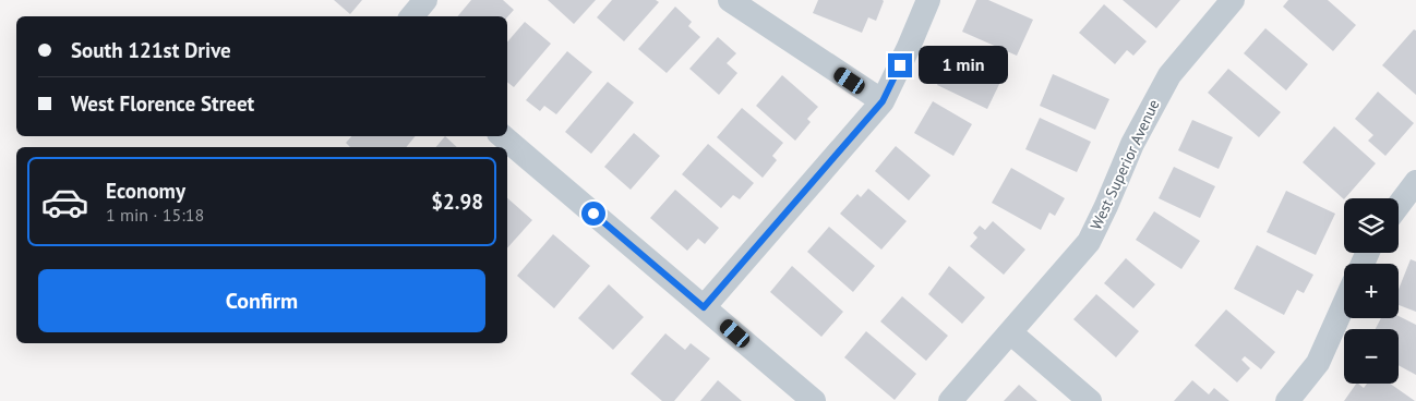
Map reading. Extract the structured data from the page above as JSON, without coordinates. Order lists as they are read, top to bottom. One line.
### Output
{"streets":{"street":["West Superior Avenue"]},"page":{"banner":["South 121st Drive","West Florence Street"],"bubble":"1 min","list":[{"name":"Economy","note":"1 min · 15:18","value":"$2.98"}],"map_buttons":["+","−"],"buttons":"Confirm"}}
